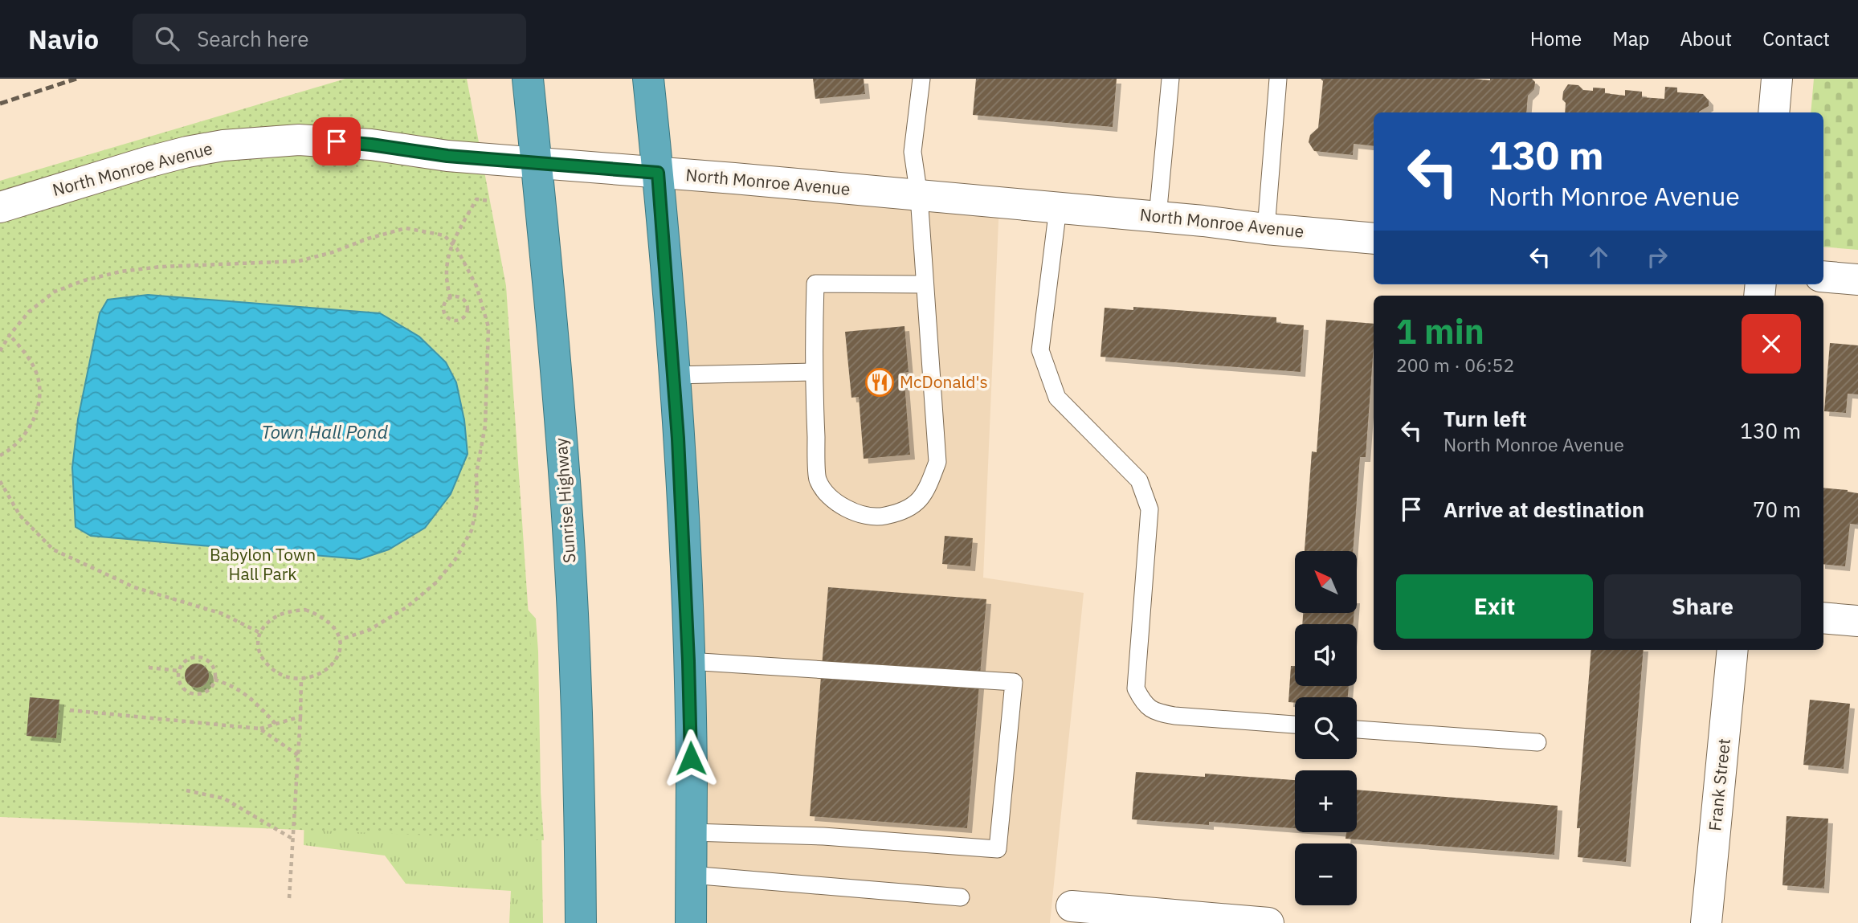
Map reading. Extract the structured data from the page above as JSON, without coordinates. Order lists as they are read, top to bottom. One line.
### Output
{"streets":{"highway":["Sunrise Highway"],"street":["North Monroe Avenue","Frank Street"]},"crossings":[["North Monroe Avenue","Sunrise Highway"]],"water":["Town Hall Pond"],"parks":["Babylon Town Hall Park"],"places":{"restaurant":["McDonald's"]},"north":"top left","page":{"header":"Navio","search":"Search here","nav":["Home","Map","About","Contact"],"turn":["130 m","North Monroe Avenue"],"heading":["1 min","200 m · 06:52"],"list":[{"name":"Turn left","note":"North Monroe Avenue","value":"130 m"},{"name":"Arrive at destination","value":"70 m"}],"map_buttons":["+","−"],"buttons":["Exit","Share"]}}
